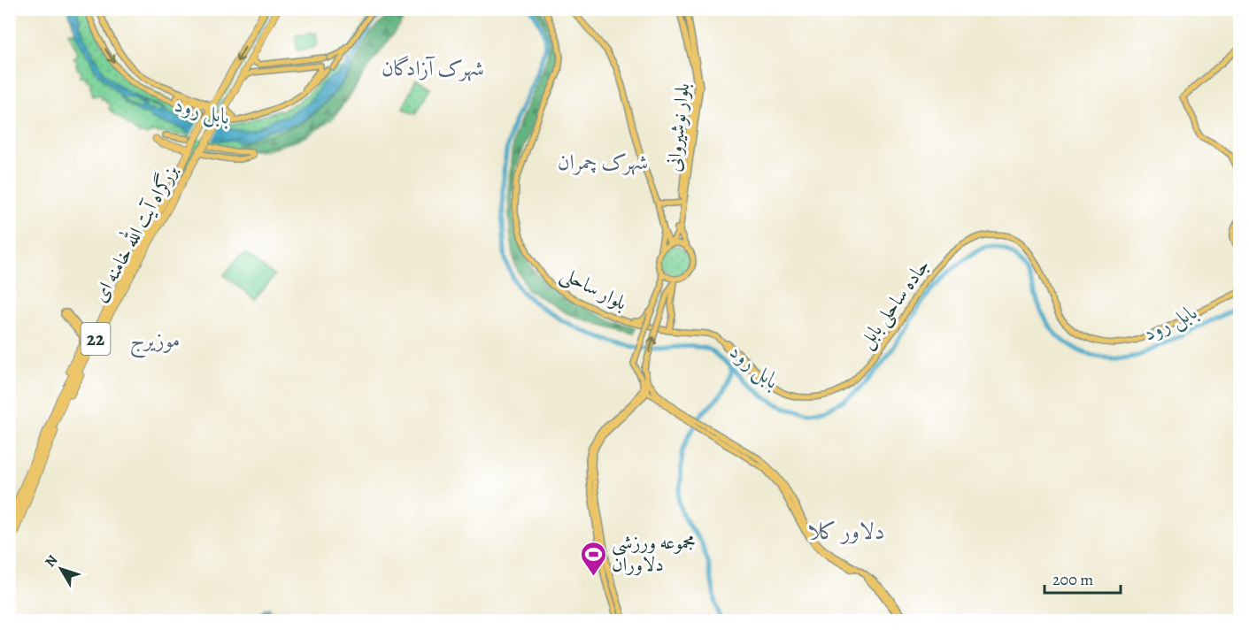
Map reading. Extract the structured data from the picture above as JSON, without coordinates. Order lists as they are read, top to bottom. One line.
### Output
{"streets":{"highway":["بزرگراه آیت الله خامنه ای","22"],"main road":["بلوار نوشیروانی","بلوار ساحلی","جاده ساحلی بابل"]},"crossings":[["بلوار ساحلی","جاده ساحلی بابل"]],"districts":["شهرک آزادگان","شهرک چمران","موزیرج","دلاور کلا"],"water":["بابل رود"],"places":{"sports":["مجموعه ورزشی دلاوران"]},"scale_bar":"200 m","north":"top left"}
